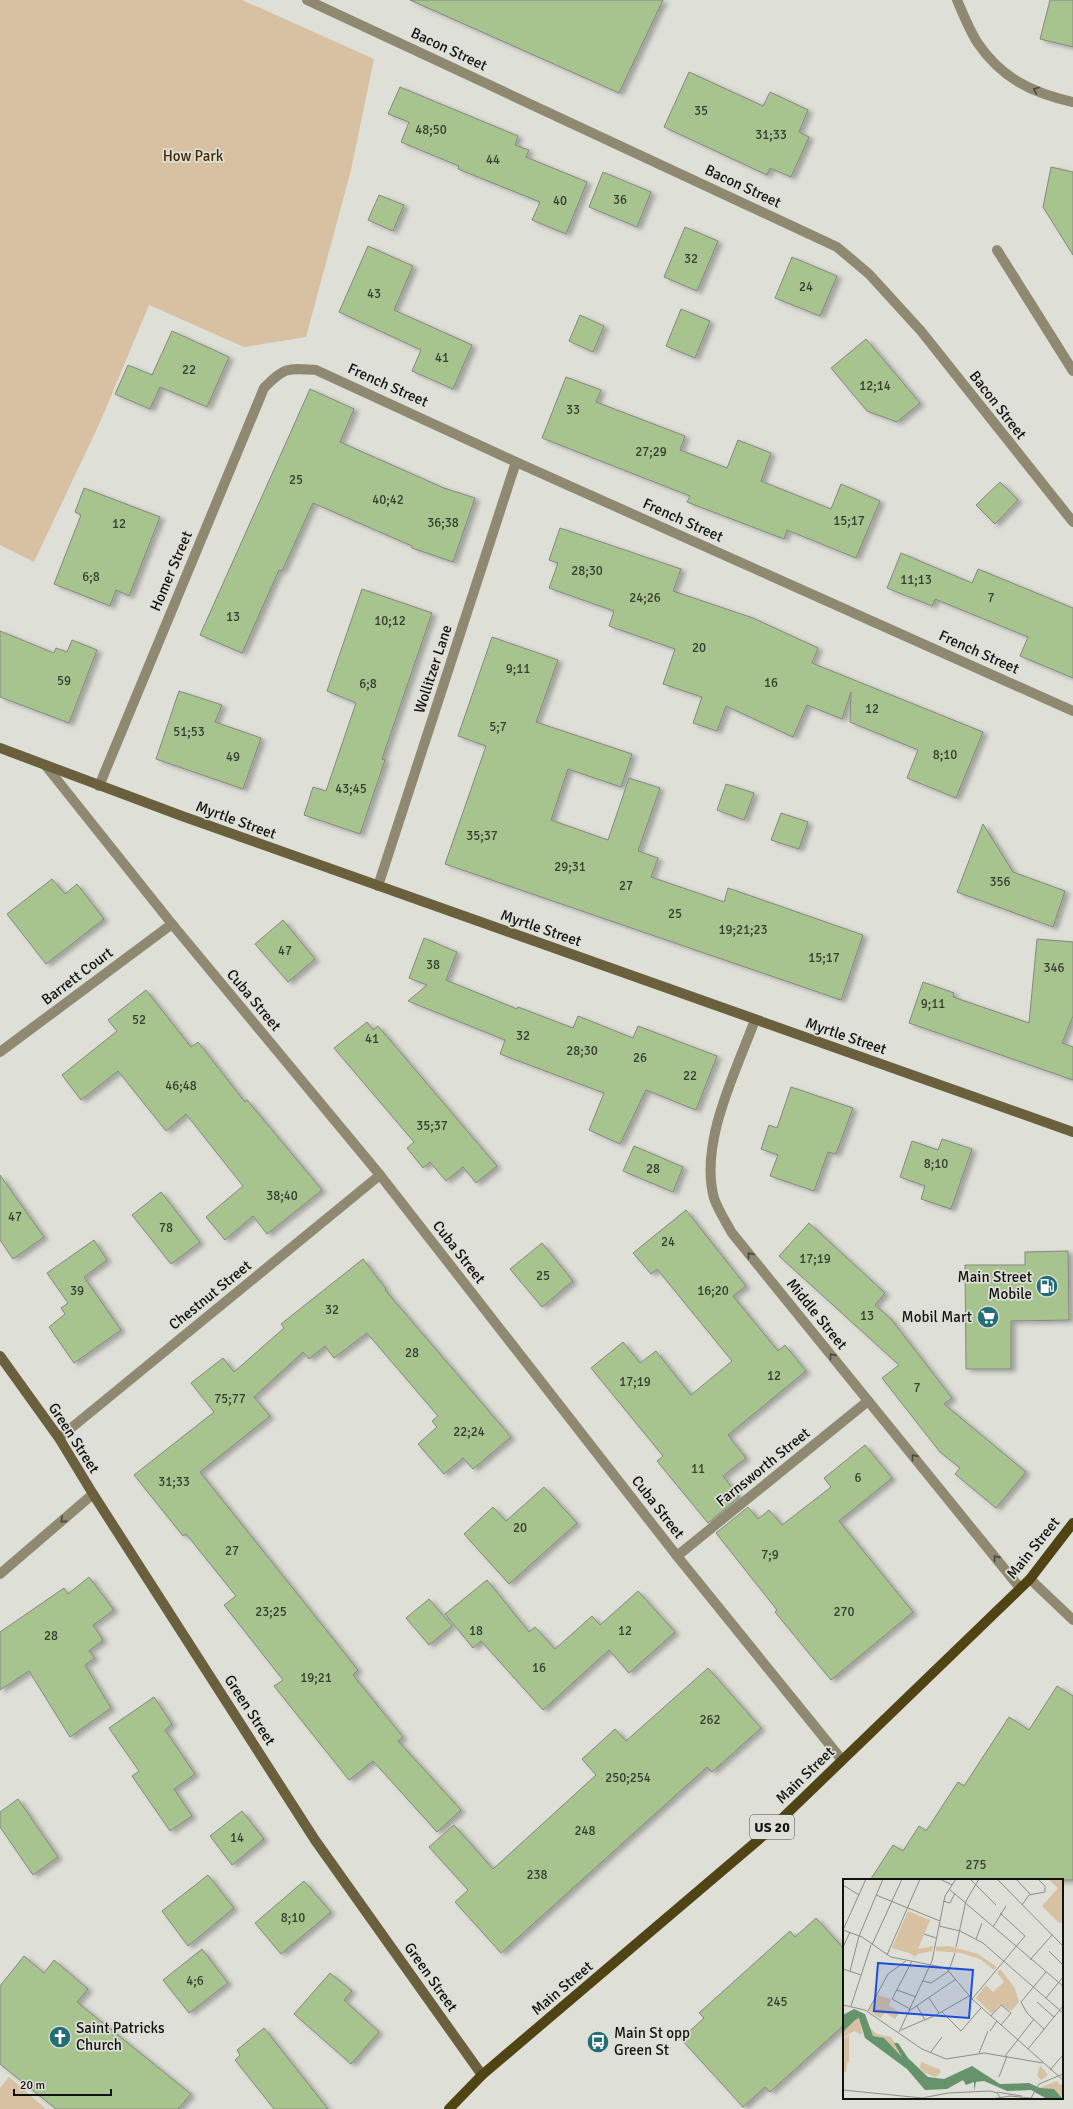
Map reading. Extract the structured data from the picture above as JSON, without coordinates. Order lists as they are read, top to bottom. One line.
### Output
{"streets":{"main road":["Main Street","US 20"],"street":["Bacon Street","French Street","Homer Street","Wollitzer Lane","Myrtle Street","Barrett Court","Cuba Street","Chestnut Street","Middle Street","Green Street","Farnsworth Street"]},"crossings":[["French Street","Homer Street"],["French Street","Wollitzer Lane"],["Homer Street","Myrtle Street"],["Wollitzer Lane","Myrtle Street"],["Myrtle Street","Cuba Street"],["Myrtle Street","Middle Street"],["Barrett Court","Cuba Street"],["Cuba Street","Chestnut Street"],["Cuba Street","Farnsworth Street"],["Cuba Street","Main Street"],["Chestnut Street","Green Street"],["Middle Street","Farnsworth Street"],["Middle Street","Main Street"],["Green Street","Main Street"]],"one_way":["Middle Street"],"parks":["How Park"],"places":{"fuel station":["Main Street Mobile"],"supermarket":["Mobil Mart"],"church":["Saint Patricks Church"],"bus stop":["Main St opp Green St"]},"house_numbers":["35","48;50","31;33","44","36","40","32","24","43","41","22","12;14","33","27;29","25","40;42","15;17","36;38","12","28;30","6;8","11;13","24;26","7","13","10;12","20","9;11","59","16","6;8","12","5;7","51;53","8;10","49","43;45","35;37","29;31","356","27","25","19;21;23","47","15;17","38","346","9;11","52","32","41","28;30","26","22","46;48","35;37","8;10","28","38;40","47","78","24","17;19","25","39","16;20","32","13","28","12","17;19","7","75;77","22;24","11","6","31;33","20","27","7;9","23;25","270","18","12","28","16","19;21","262","250;254","248","14","275","238","8;10","4;6","245"],"scale_bar":"20 m"}
